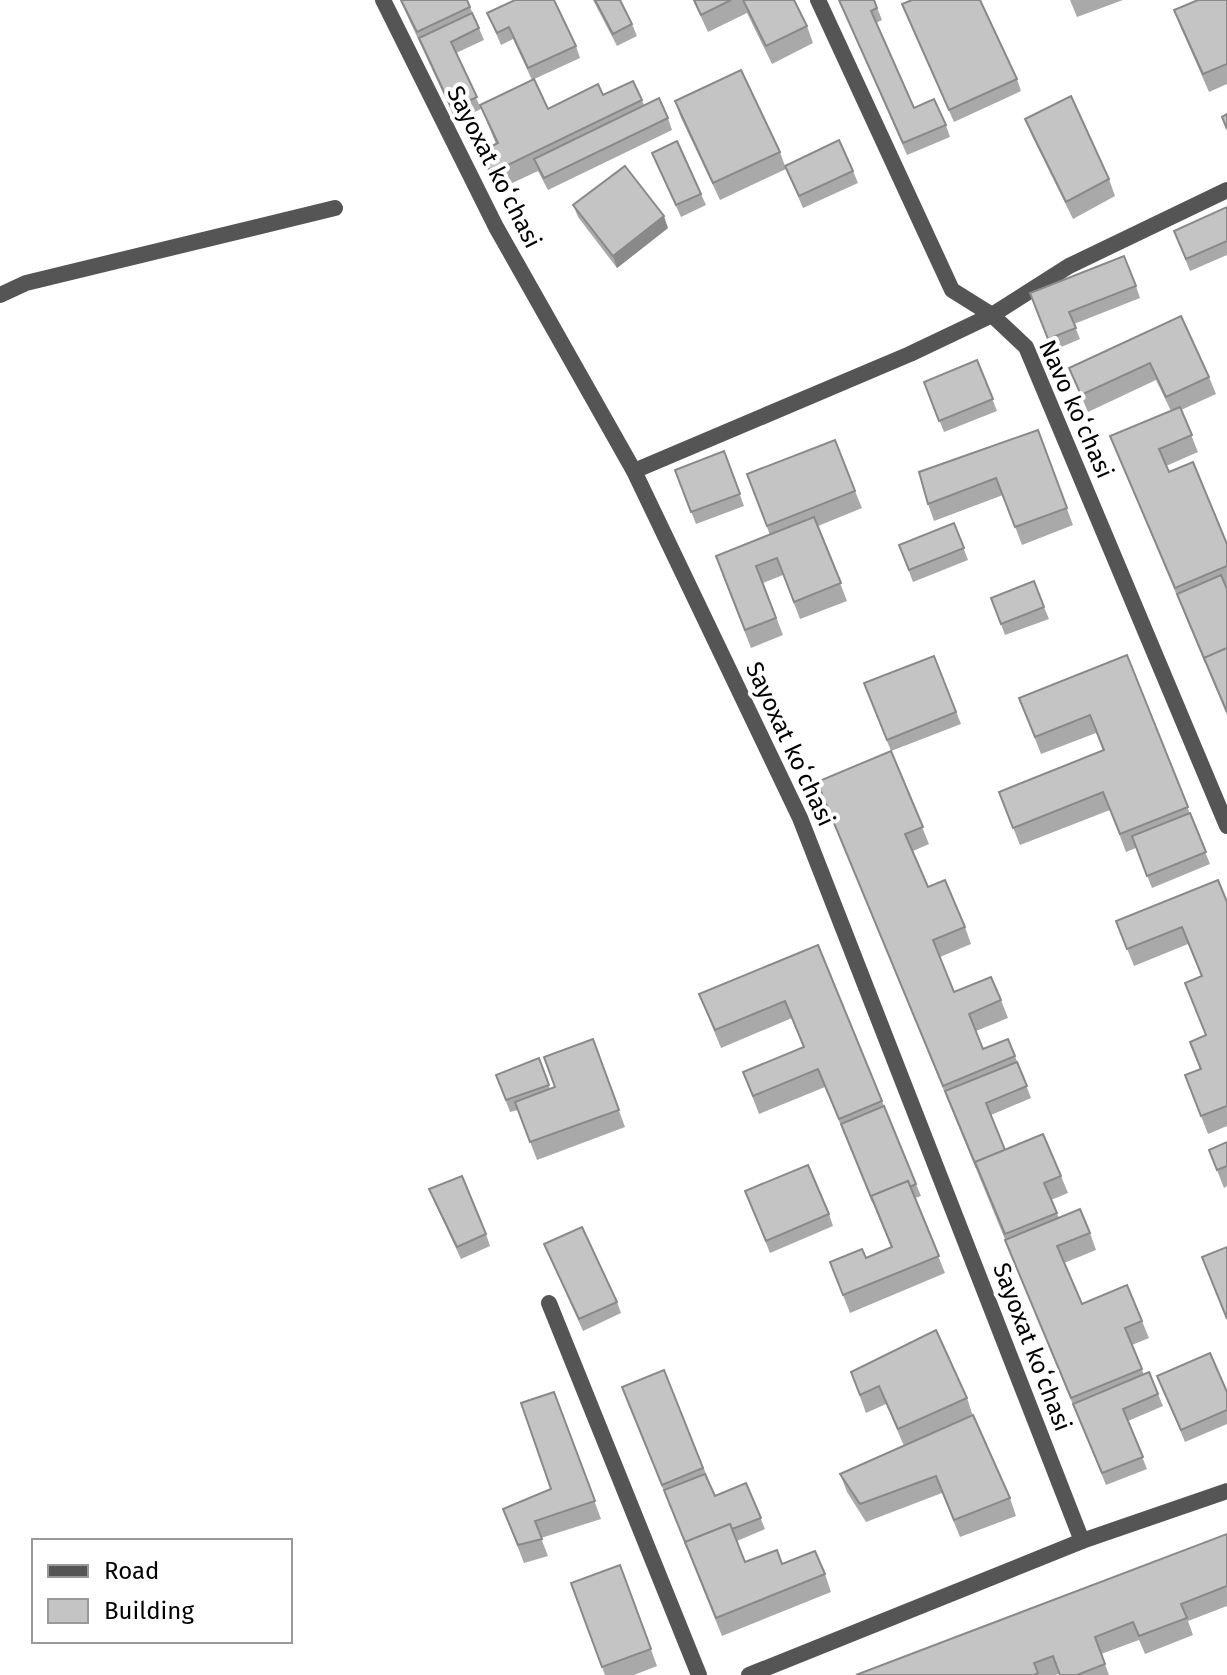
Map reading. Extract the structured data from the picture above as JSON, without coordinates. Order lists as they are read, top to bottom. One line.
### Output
{"streets":{"street":["Sayoxat koʻchasi","Navo koʻchasi"]},"legend":["Road","Building"]}
